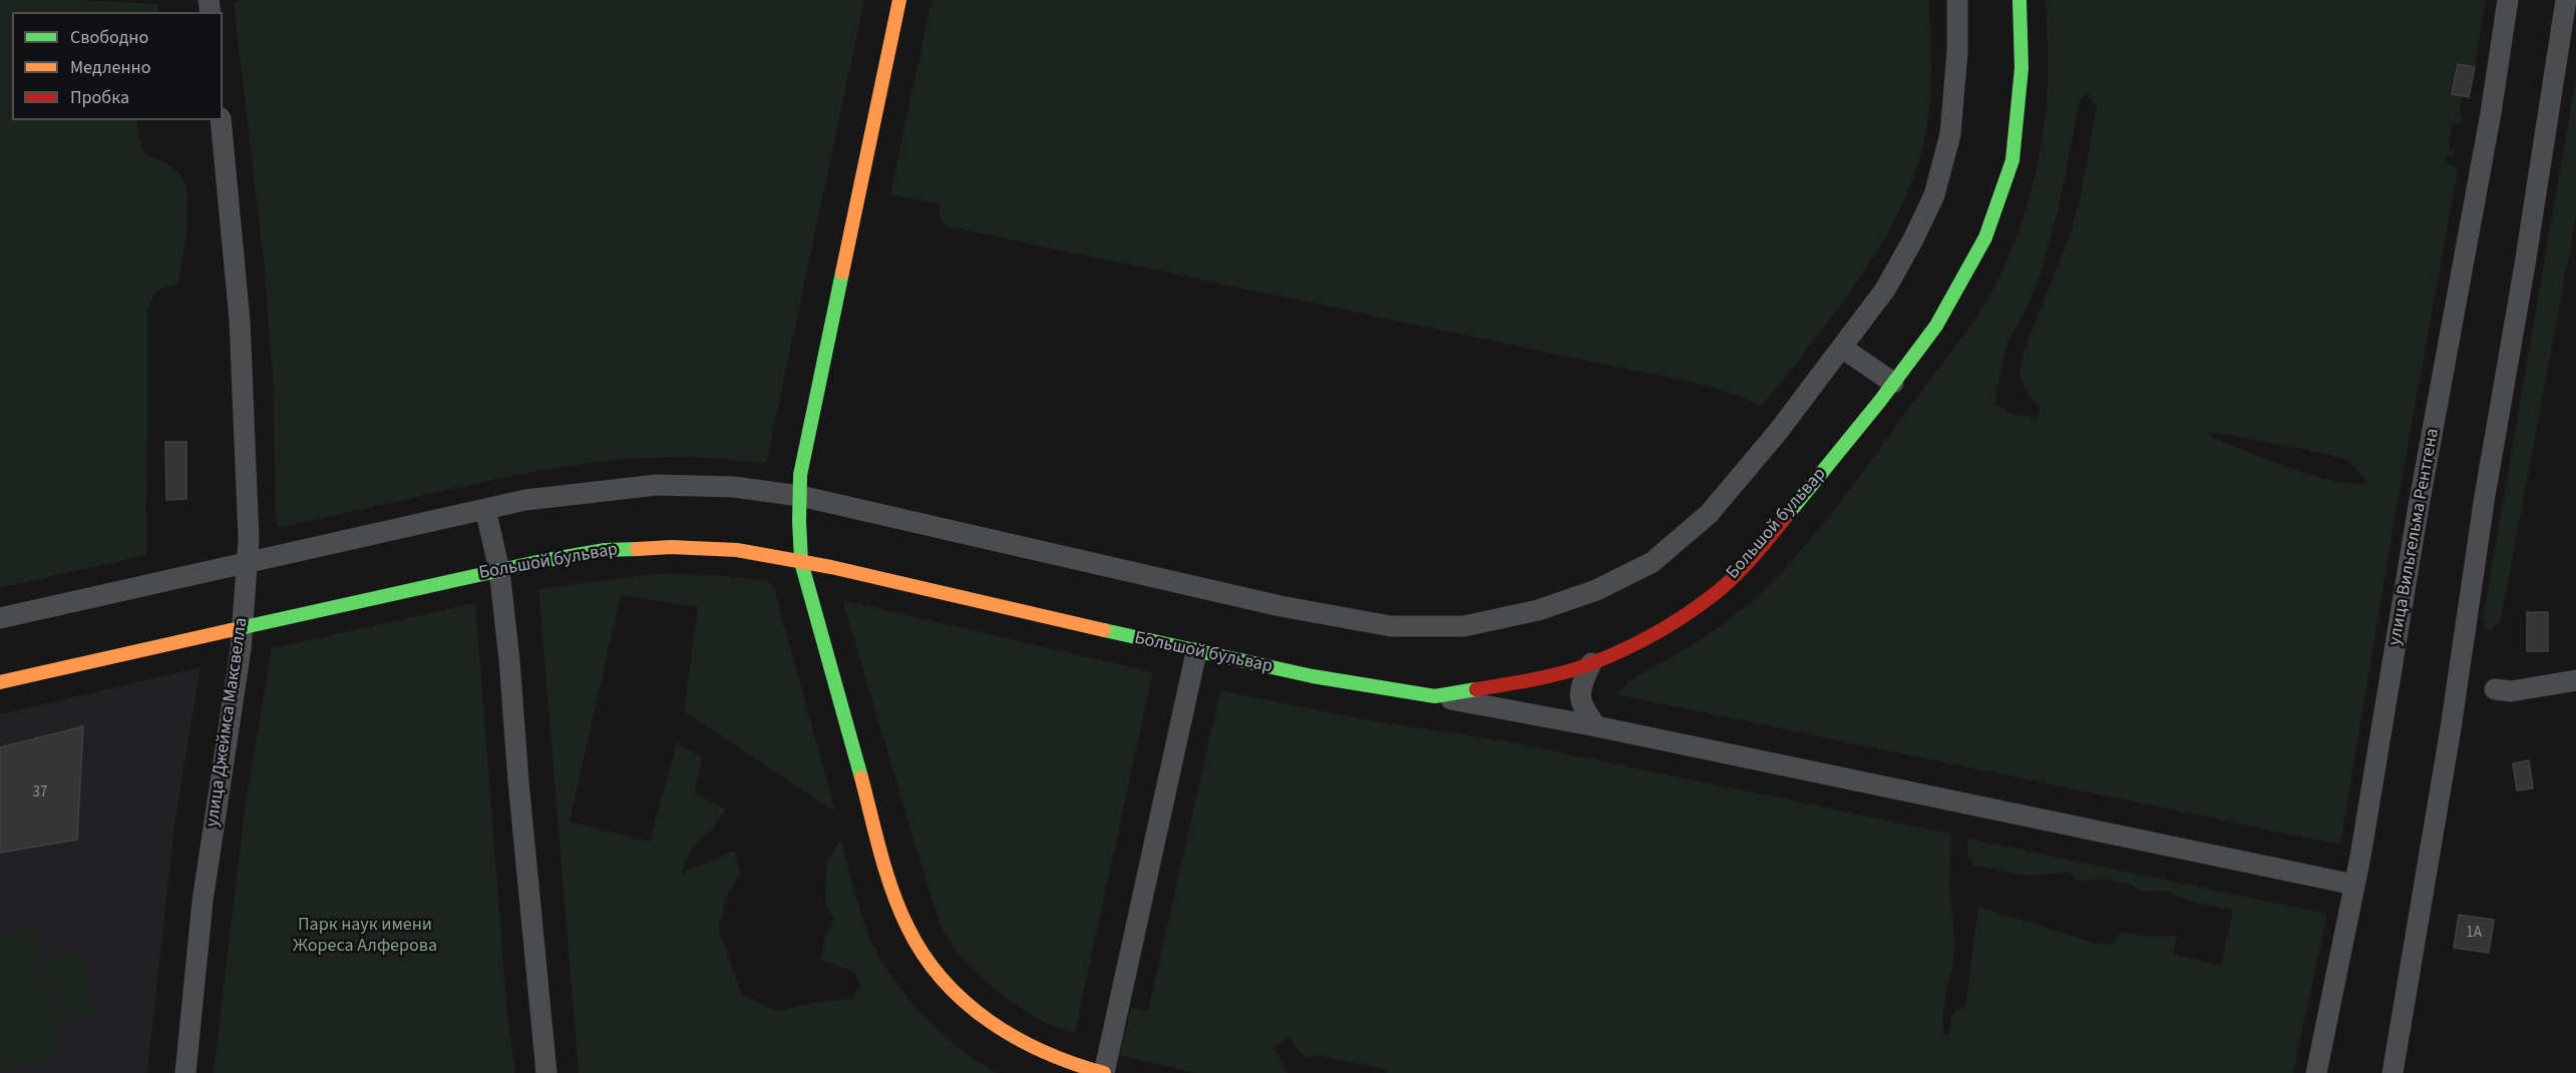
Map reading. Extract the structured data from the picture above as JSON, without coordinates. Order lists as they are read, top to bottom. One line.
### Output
{"streets":{"street":["Большой бульвар","улица Вильгельма Рентгена","улица Джеймса Максвелла"]},"crossings":[["Большой бульвар","улица Джеймса Максвелла"]],"parks":["Парк наук имени Жореса Алферова"],"house_numbers":["37","1А"],"legend":["Свободно","Медленно","Пробка"]}
